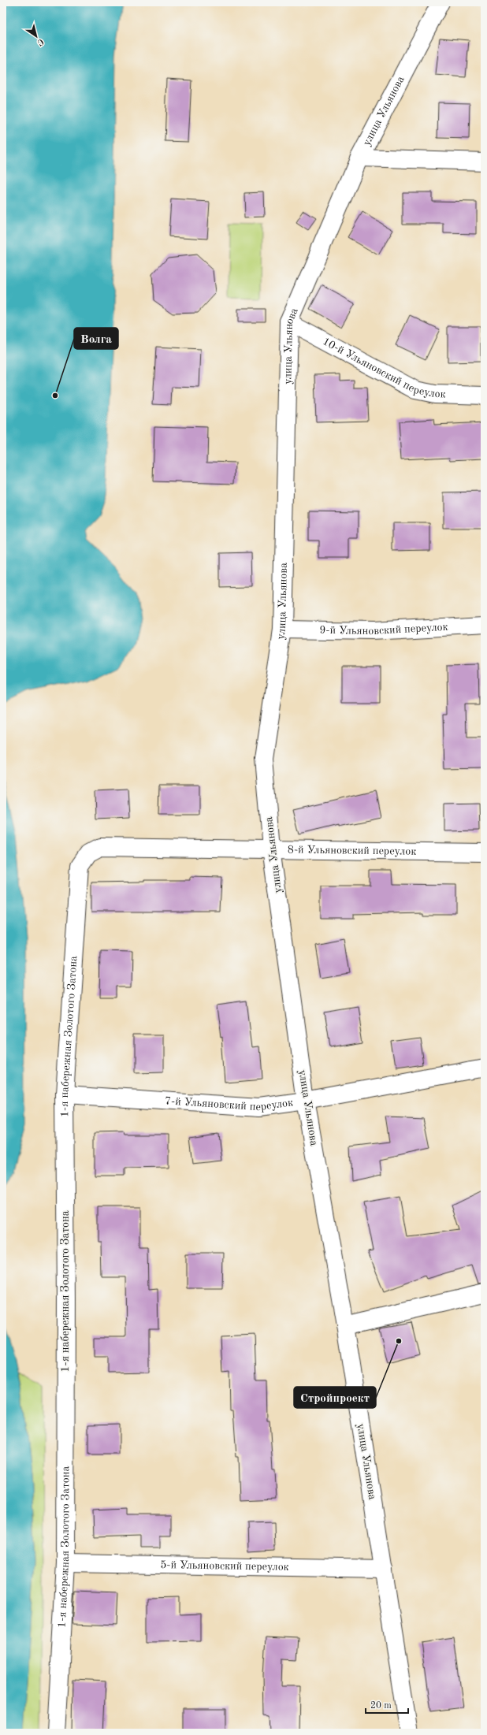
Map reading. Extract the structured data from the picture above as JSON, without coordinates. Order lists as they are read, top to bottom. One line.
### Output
{"streets":{"street":["улица Ульянова","10-й Ульяновский переулок","9-й Ульяновский переулок","8-й Ульяновский переулок","1-я набережная Золотого Затона","7-й Ульяновский переулок","5-й Ульяновский переулок"]},"crossings":[["улица Ульянова","10-й Ульяновский переулок"],["улица Ульянова","9-й Ульяновский переулок"],["улица Ульянова","8-й Ульяновский переулок"],["улица Ульянова","7-й Ульяновский переулок"],["улица Ульянова","5-й Ульяновский переулок"],["8-й Ульяновский переулок","1-я набережная Золотого Затона"],["1-я набережная Золотого Затона","7-й Ульяновский переулок"],["1-я набережная Золотого Затона","5-й Ульяновский переулок"]],"places":["Волга","Стройпроект"],"scale_bar":"20 m","north":"bottom right"}
